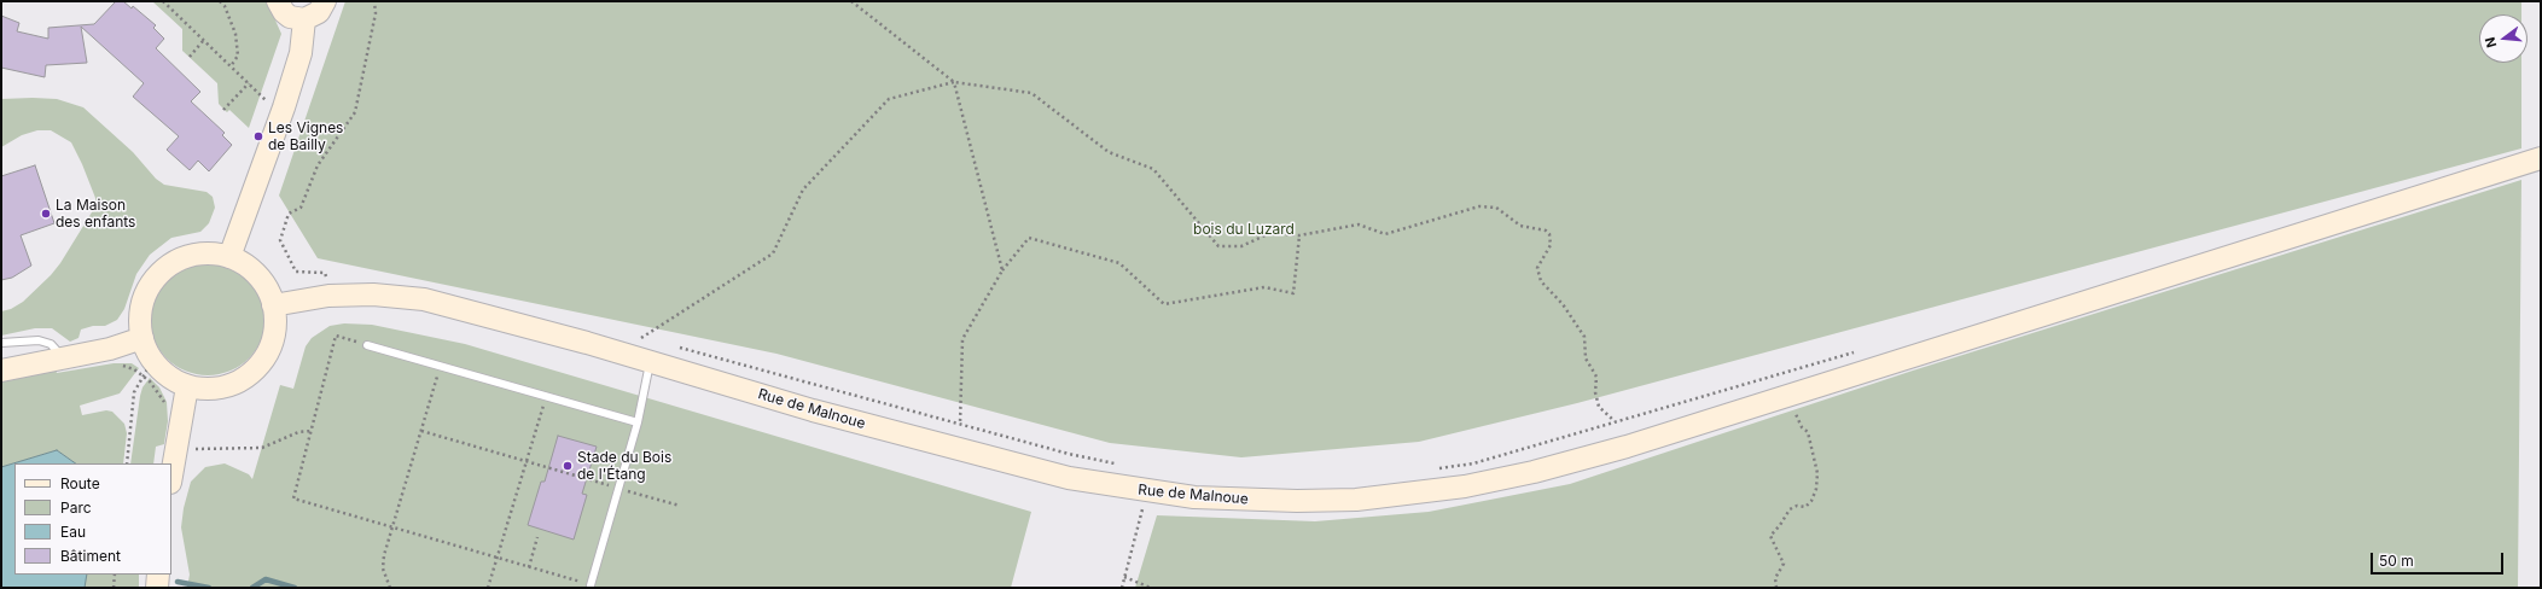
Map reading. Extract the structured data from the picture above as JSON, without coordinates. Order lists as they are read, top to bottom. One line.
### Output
{"streets":{"main road":["Rue de Malnoue"]},"parks":["bois du Luzard"],"places":["Les Vignes de Bailly","La Maison des enfants","Stade du Bois de l'Étang"],"legend":["Route","Parc","Eau","Bâtiment"],"scale_bar":"50 m","north":"left"}
